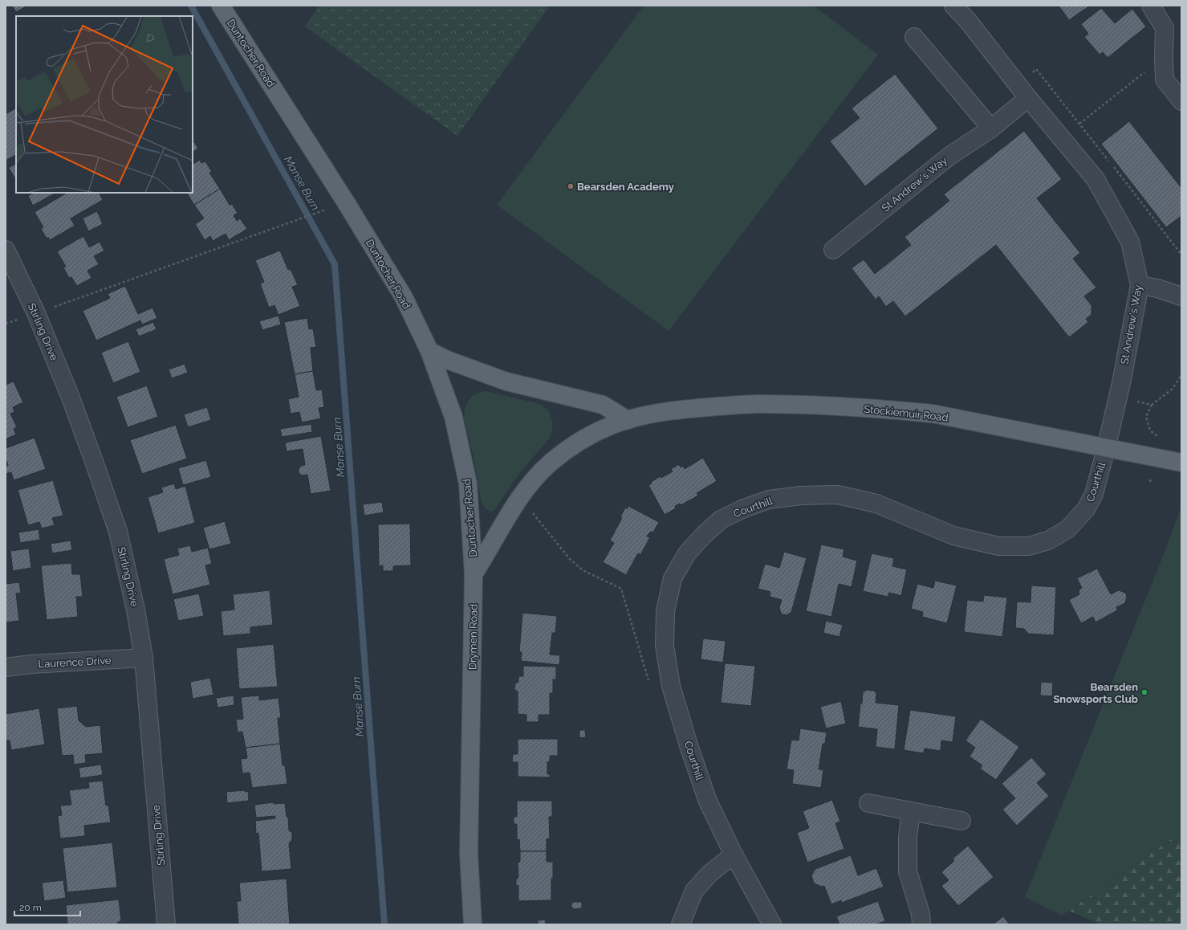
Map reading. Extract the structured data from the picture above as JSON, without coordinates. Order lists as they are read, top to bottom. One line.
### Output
{"streets":{"main road":["Duntocher Road","Stockiemuir Road","Drymen Road"],"street":["St Andrew's Way","Stirling Drive","Courthill","Laurence Drive"]},"crossings":[["Duntocher Road","Drymen Road"],["St Andrew's Way","Stockiemuir Road"],["St Andrew's Way","Courthill"],["Stirling Drive","Laurence Drive"],["Stockiemuir Road","Courthill"]],"water":["Manse Burn"],"places":["Bearsden Academy","Bearsden Snowsports Club"],"scale_bar":"20 m"}
